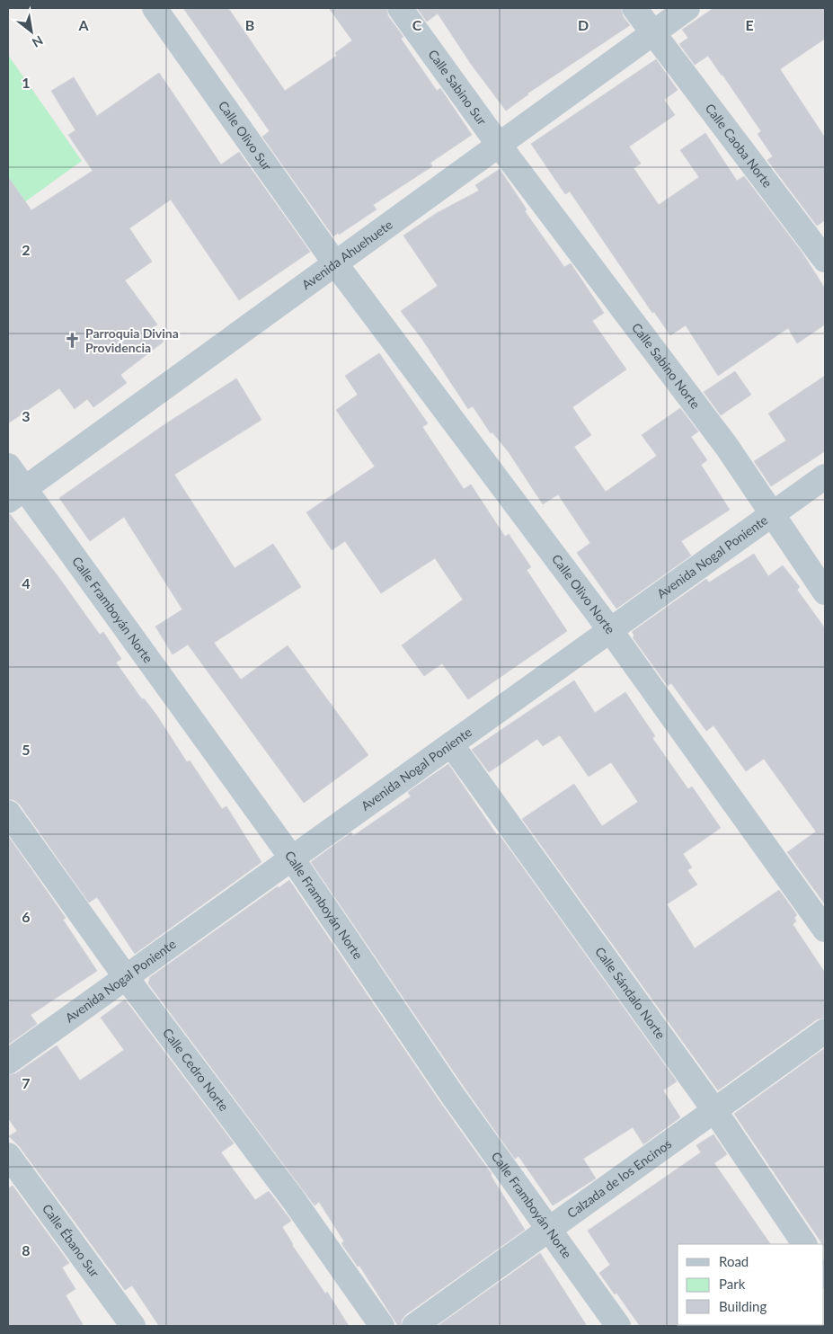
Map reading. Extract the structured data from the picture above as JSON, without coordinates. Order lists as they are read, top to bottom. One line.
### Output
{"streets":{"street":["Calle Sabino Sur","Calle Olivo Sur","Calle Caoba Norte","Avenida Ahuehuete","Calle Sabino Norte","Avenida Nogal Poniente","Calle Olivo Norte","Calle Framboyán Norte","Calle Sándalo Norte","Calle Cedro Norte","Calzada de los Encinos","Calle Ébano Sur"]},"crossings":[["Calle Sabino Sur","Avenida Ahuehuete"],["Calle Sabino Sur","Calle Sabino Norte"],["Calle Olivo Sur","Avenida Ahuehuete"],["Calle Olivo Sur","Calle Olivo Norte"],["Calle Caoba Norte","Avenida Ahuehuete"],["Avenida Ahuehuete","Calle Sabino Norte"],["Avenida Ahuehuete","Calle Olivo Norte"],["Avenida Ahuehuete","Calle Framboyán Norte"],["Calle Sabino Norte","Avenida Nogal Poniente"],["Avenida Nogal Poniente","Calle Olivo Norte"],["Avenida Nogal Poniente","Calle Framboyán Norte"],["Avenida Nogal Poniente","Calle Sándalo Norte"],["Avenida Nogal Poniente","Calle Cedro Norte"],["Calle Framboyán Norte","Calzada de los Encinos"],["Calle Sándalo Norte","Calzada de los Encinos"]],"places":{"church":["Parroquia Divina Providencia"]},"legend":["Road","Park","Building"],"north":"bottom right","grid":{"columns":["A","B","C","D","E"],"rows":["1","2","3","4","5","6","7","8"]}}
